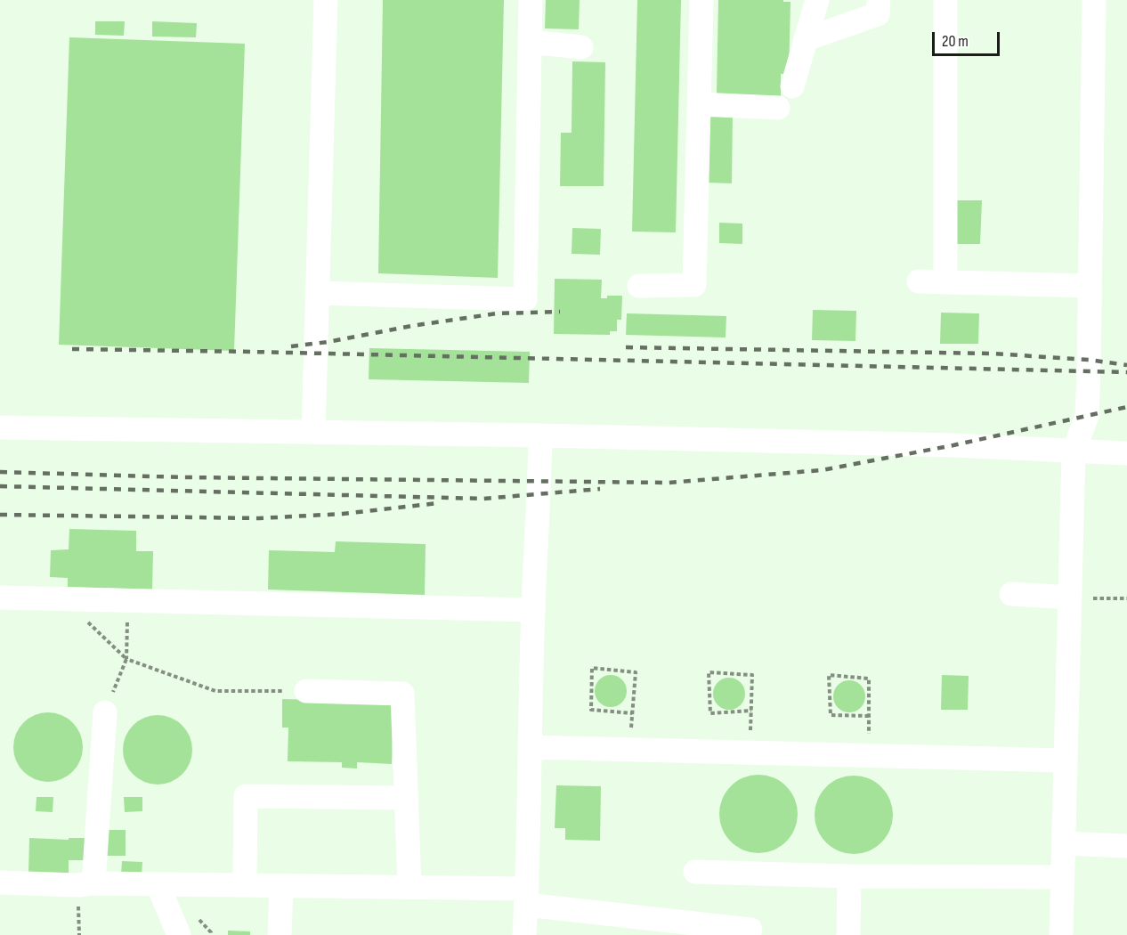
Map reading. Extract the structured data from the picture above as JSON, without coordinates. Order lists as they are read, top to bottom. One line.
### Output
{"scale_bar":"20 m"}
